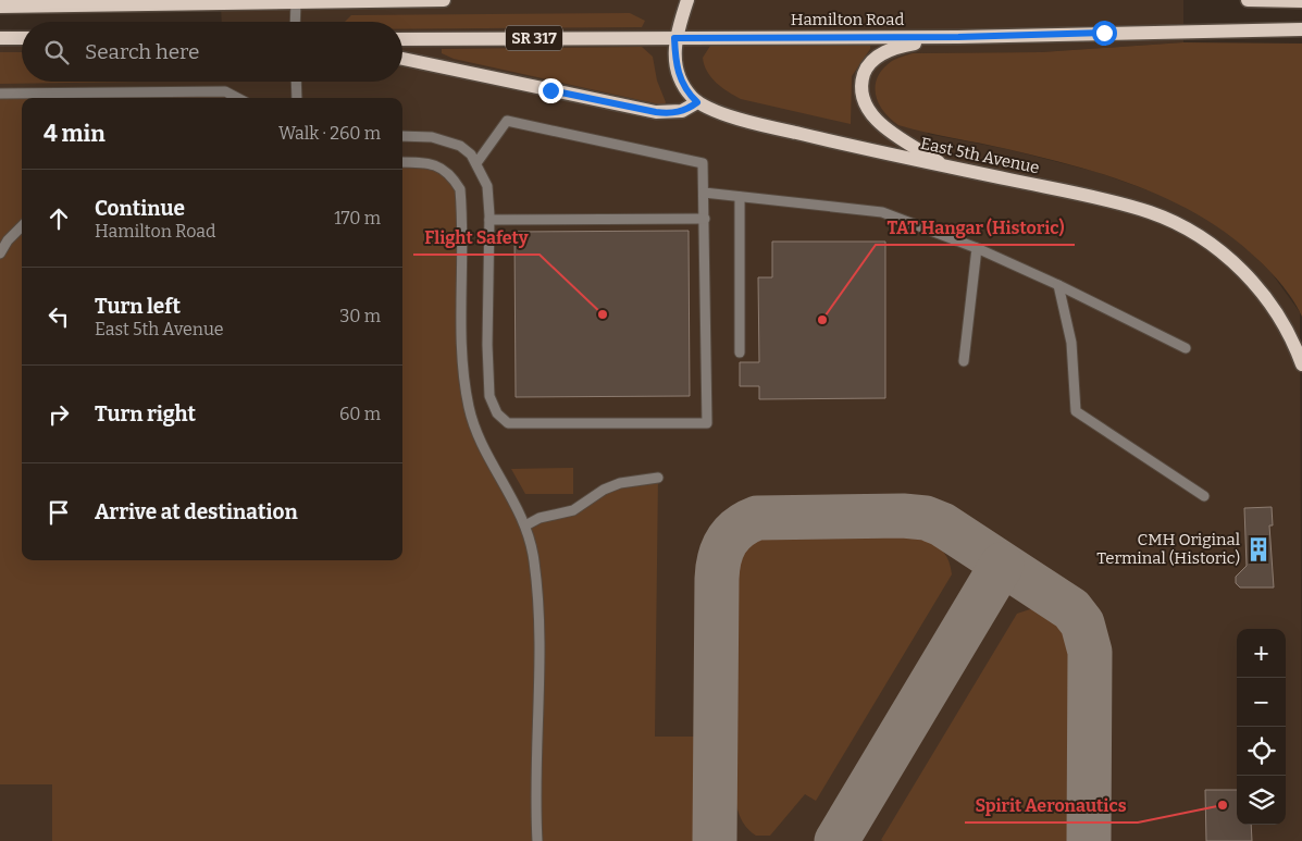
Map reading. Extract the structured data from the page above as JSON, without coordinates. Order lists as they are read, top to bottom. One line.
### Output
{"streets":{"main road":["Hamilton Road","SR 317","East 5th Avenue"]},"places":{"other":["Flight Safety","TAT Hangar (Historic)","Spirit Aeronautics"],"building":["CMH Original Terminal (Historic)"]},"page":{"search":"Search here","heading":["4 min","Walk · 260 m"],"list":[["Continue","Hamilton Road","170 m"],["Turn left","East 5th Avenue","30 m"],["Turn right","60 m"],"Arrive at destination"],"map_buttons":["+","−"]}}
